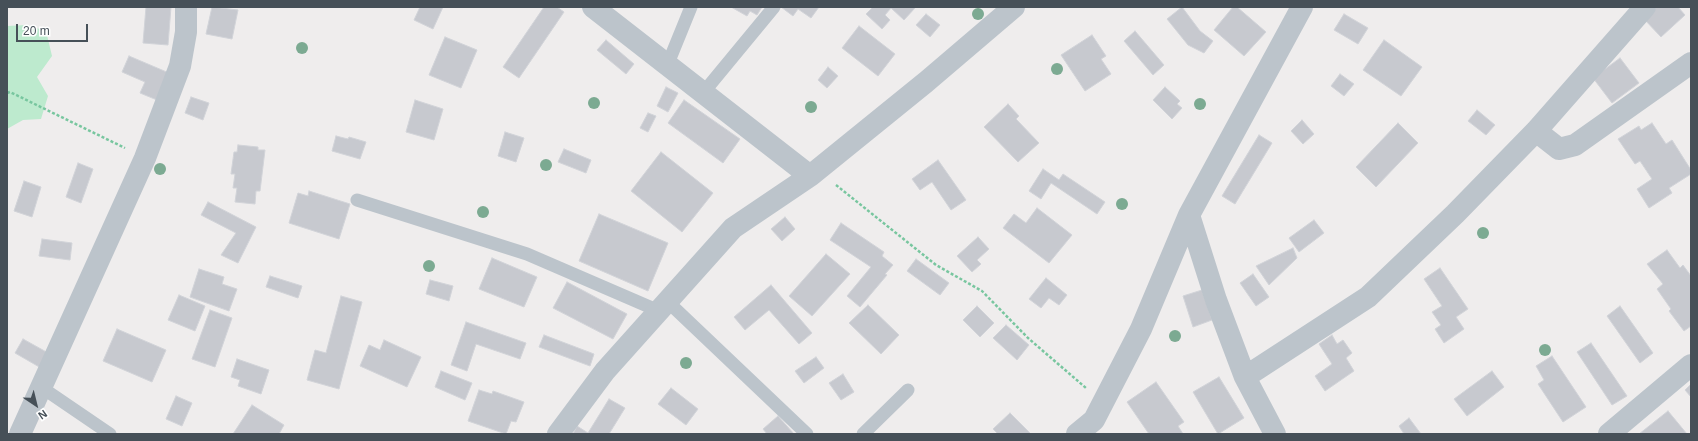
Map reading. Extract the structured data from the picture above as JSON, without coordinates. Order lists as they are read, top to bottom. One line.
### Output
{"scale_bar":"20 m","north":"bottom right"}
